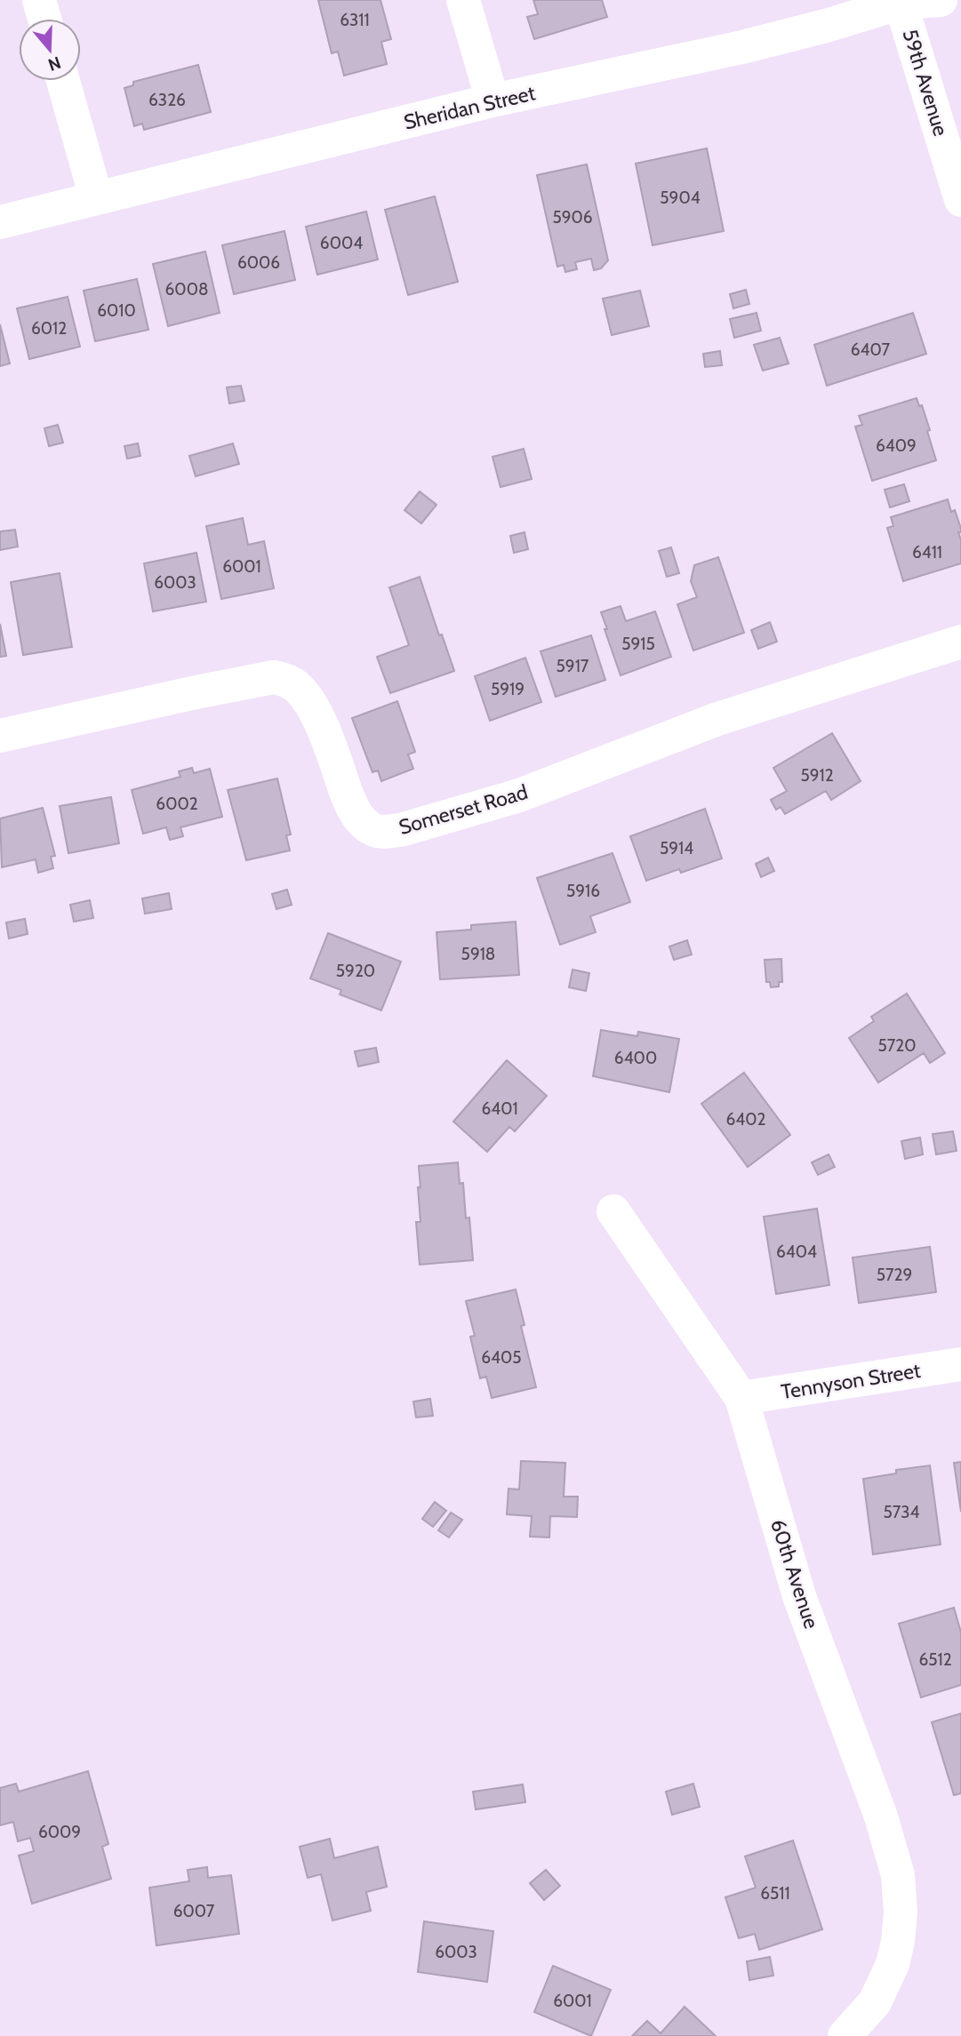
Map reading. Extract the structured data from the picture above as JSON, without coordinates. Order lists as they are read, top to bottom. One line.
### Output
{"streets":{"street":["59th Avenue","Sheridan Street","Somerset Road","Tennyson Street","60th Avenue"]},"crossings":[["59th Avenue","Sheridan Street"],["Tennyson Street","60th Avenue"]],"house_numbers":["6311","6326","5904","5906","6004","6006","6008","6010","6012","6407","6409","6411","6001","6003","5915","5917","5919","5912","6002","5914","5916","5918","5920","5720","6400","6401","6402","6404","5729","6405","5734","6512","6009","6511","6007","6003","6001"],"north":"bottom"}
